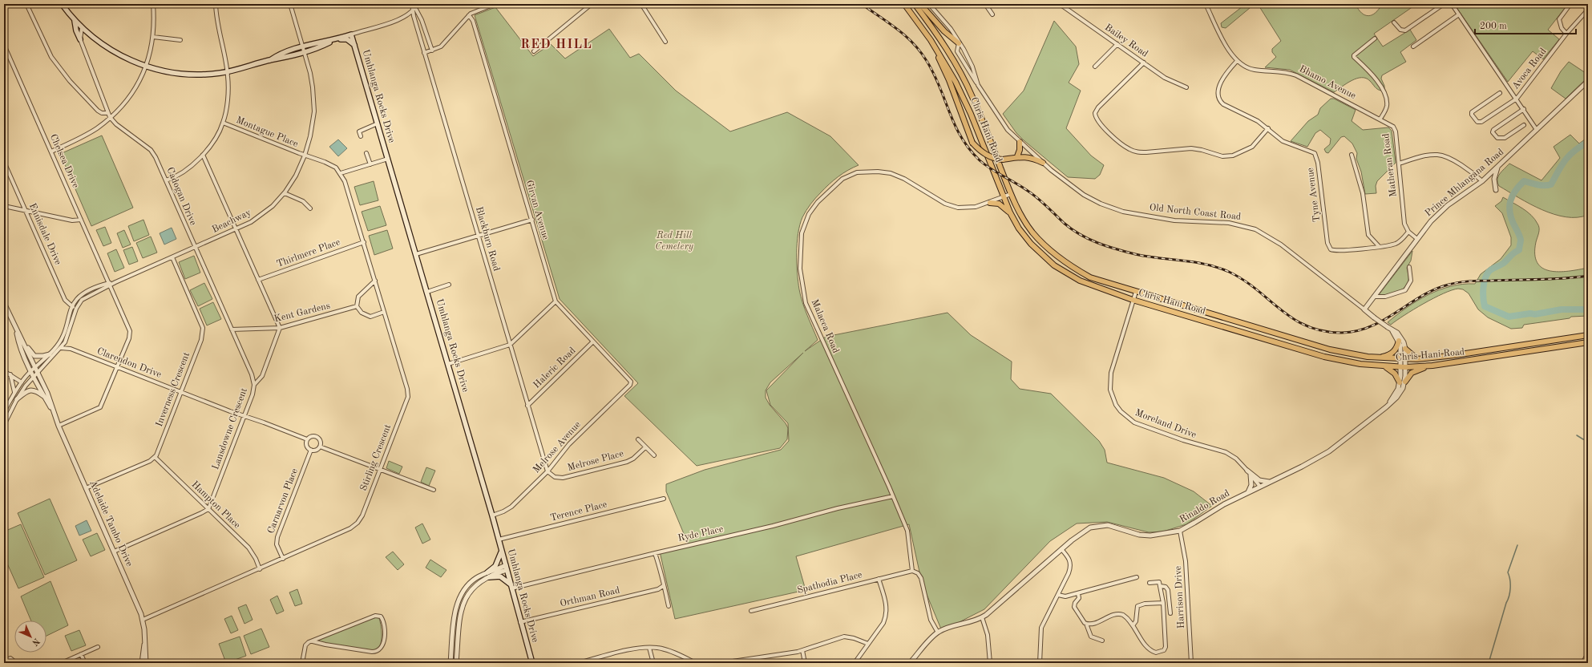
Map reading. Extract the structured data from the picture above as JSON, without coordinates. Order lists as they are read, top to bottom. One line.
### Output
{"streets":{"main road":["Umhlanga Rocks Drive","Chris Hani Road"],"street":["Bailey Road","Avoca Road","Bhamo Avenue","Montague Place","Chelsea Drive","Matheran Road","Prince Mhlangana Road","Tyne Avenue","Cadogan Drive","Girvan Avenue","Old North Coast Road","Beachway","Ennisdale Drive","Blackburn Road","Thirlmere Place","Kent Gardens","Malacca Road","Clarendon Drive","Haleric Road","Inverness Crescent","Moreland Drive","Lansdowne Crescent","Melrose Avenue","Stirling Crescent","Melrose Place","Carnarvon Place","Hampton Place","Rinaldo Road","Terence Place","Adelaide Tambo Drive","Ryde Place","Spathodia Place","Orthman Road","Harrison Drive"]},"crossings":[["Avoca Road","Prince Mhlangana Road"],["Bhamo Avenue","Matheran Road"],["Bhamo Avenue","Tyne Avenue"],["Umhlanga Rocks Drive","Melrose Avenue"],["Umhlanga Rocks Drive","Terence Place"],["Umhlanga Rocks Drive","Ryde Place"],["Umhlanga Rocks Drive","Orthman Road"],["Chris Hani Road","Old North Coast Road"],["Chris Hani Road","Malacca Road"],["Chris Hani Road","Moreland Drive"],["Chris Hani Road","Rinaldo Road"],["Montague Place","Beachway"],["Montague Place","Stirling Crescent"],["Chelsea Drive","Beachway"],["Chelsea Drive","Clarendon Drive"],["Chelsea Drive","Adelaide Tambo Drive"],["Matheran Road","Tyne Avenue"],["Prince Mhlangana Road","Old North Coast Road"],["Cadogan Drive","Beachway"],["Cadogan Drive","Kent Gardens"],["Cadogan Drive","Lansdowne Crescent"],["Girvan Avenue","Haleric Road"],["Girvan Avenue","Melrose Avenue"],["Old North Coast Road","Rinaldo Road"],["Beachway","Ennisdale Drive"],["Beachway","Clarendon Drive"],["Beachway","Inverness Crescent"],["Beachway","Stirling Crescent"],["Beachway","Adelaide Tambo Drive"],["Blackburn Road","Haleric Road"],["Blackburn Road","Melrose Avenue"],["Blackburn Road","Melrose Place"],["Thirlmere Place","Stirling Crescent"],["Kent Gardens","Lansdowne Crescent"],["Malacca Road","Ryde Place"],["Malacca Road","Spathodia Place"],["Clarendon Drive","Inverness Crescent"],["Clarendon Drive","Lansdowne Crescent"],["Clarendon Drive","Carnarvon Place"],["Inverness Crescent","Hampton Place"],["Moreland Drive","Rinaldo Road"],["Lansdowne Crescent","Hampton Place"],["Melrose Avenue","Melrose Place"],["Stirling Crescent","Carnarvon Place"],["Stirling Crescent","Hampton Place"],["Stirling Crescent","Adelaide Tambo Drive"],["Rinaldo Road","Harrison Drive"]],"districts":["RED HILL"],"parks":["Red Hill Cemetery"],"scale_bar":"200 m","north":"bottom right"}
